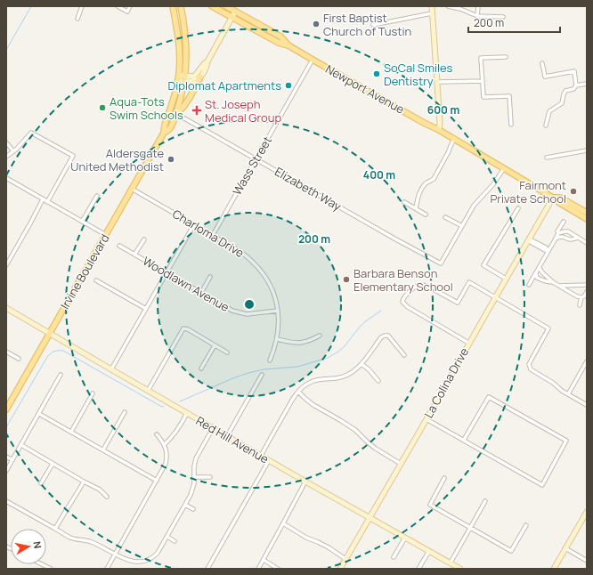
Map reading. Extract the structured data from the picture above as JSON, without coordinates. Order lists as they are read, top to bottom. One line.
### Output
{"streets":{"main road":["Newport Avenue","Irvine Boulevard","La Colina Drive","Red Hill Avenue"],"street":["Wass Street","Elizabeth Way","Charloma Drive","Woodlawn Avenue"]},"crossings":[["Newport Avenue","Wass Street"],["Newport Avenue","La Colina Drive"],["Wass Street","Elizabeth Way"],["Wass Street","Charloma Drive"],["Elizabeth Way","Irvine Boulevard"],["Charloma Drive","Irvine Boulevard"],["Charloma Drive","Woodlawn Avenue"],["Irvine Boulevard","Red Hill Avenue"],["La Colina Drive","Red Hill Avenue"]],"places":{"other":["First Baptist Church of Tustin","SoCal Smiles Dentistry","Diplomat Apartments","Aqua-Tots Swim Schools","Aldersgate United Methodist","Fairmont Private School","Barbara Benson Elementary School"],"health":["St. Joseph Medical Group"]},"scale_bar":"200 m","north":"right","rings":["600 m","400 m","200 m"]}
